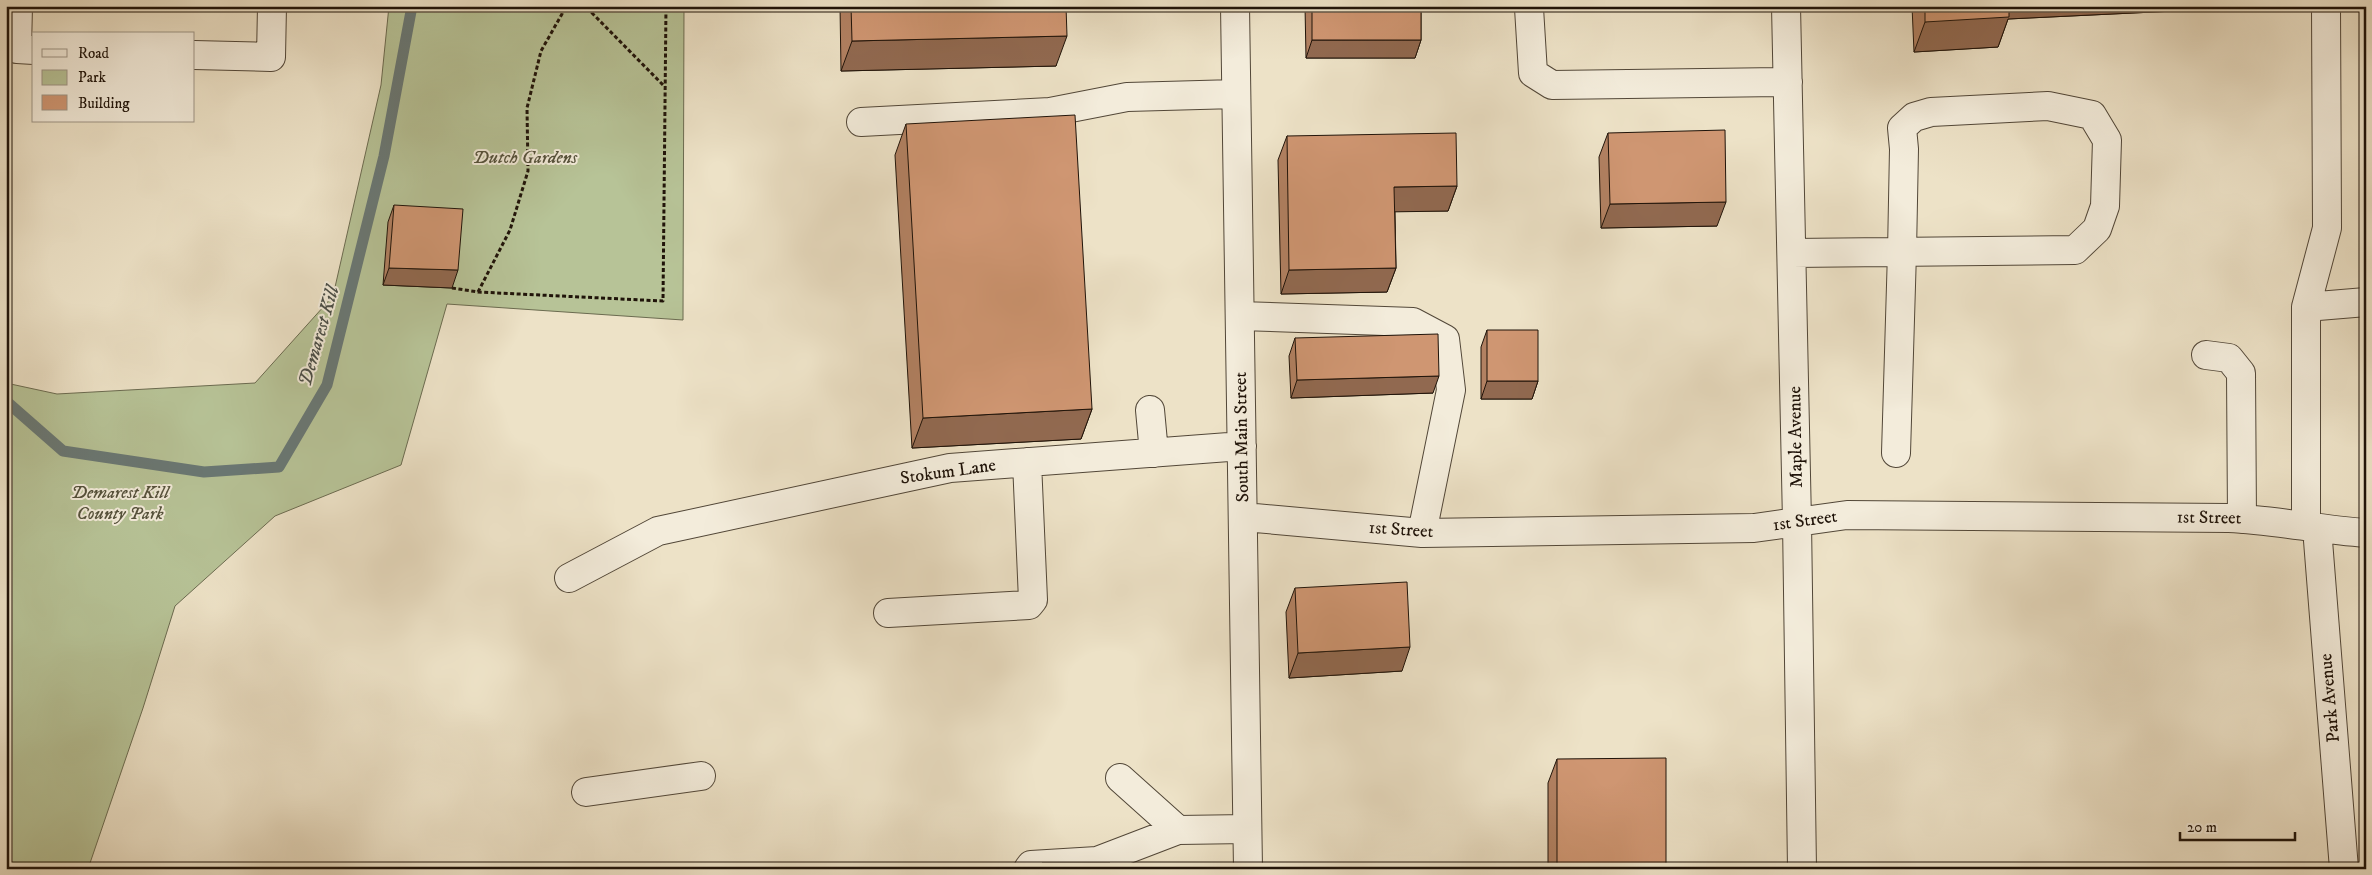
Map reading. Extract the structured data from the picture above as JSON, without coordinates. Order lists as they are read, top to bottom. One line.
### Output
{"streets":{"street":["South Main Street","Maple Avenue","Stokum Lane","1st Street","Park Avenue"]},"crossings":[["South Main Street","Stokum Lane"],["South Main Street","1st Street"],["Maple Avenue","1st Street"],["1st Street","Park Avenue"]],"water":["Demarest Kill"],"parks":["Dutch Gardens","Demarest Kill County Park"],"legend":["Road","Park","Building"],"scale_bar":"20 m"}
